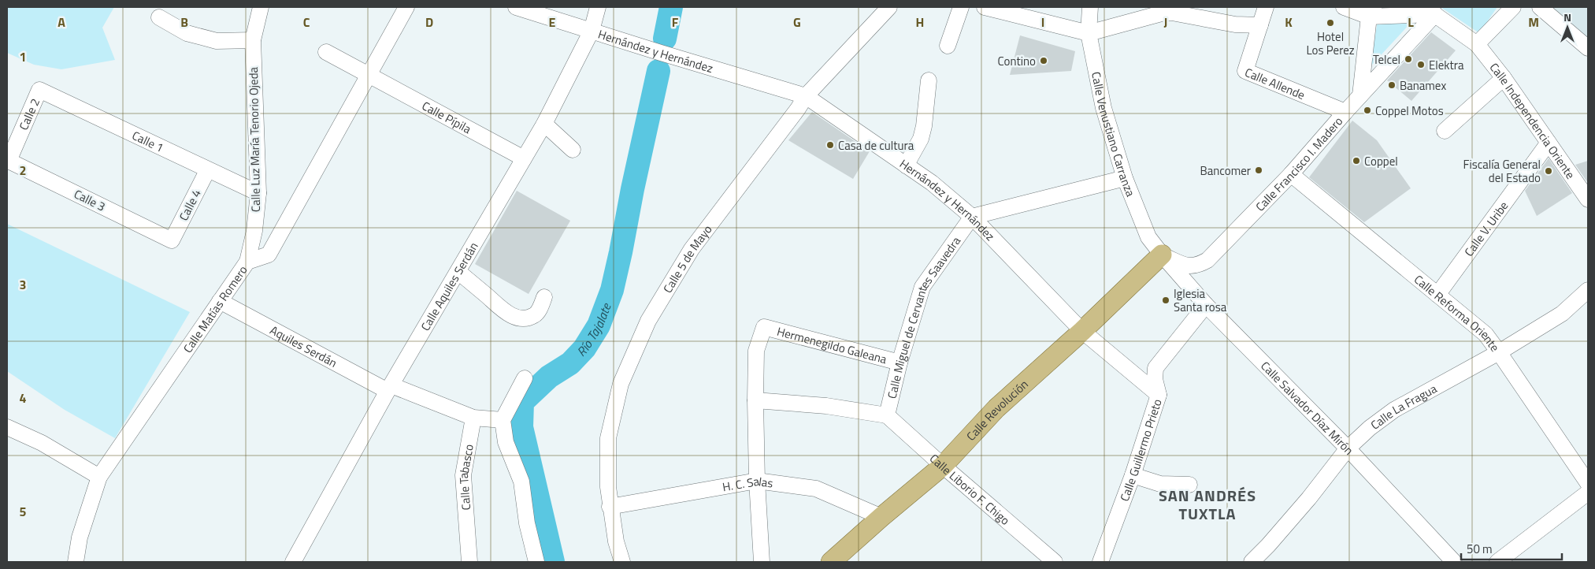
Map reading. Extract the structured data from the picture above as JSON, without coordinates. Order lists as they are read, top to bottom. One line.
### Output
{"streets":{"main road":["Calle Revolución"],"street":["Hernández y Hernández","Calle Allende","Calle 2","Calle Pípila","Calle Independencia Oriente","Calle Venustiano Carranza","Calle Luz María Tenorio Ojeda","Calle 1","Calle Francisco I. Madero","Calle 3","Calle 4","Calle V. Uribe","Calle 5 de Mayo","Calle Aquiles Serdán","Calle Matías Romero","Calle Reforma Oriente","Calle Miguel de Cervantes Saavedra","Hermenegildo Galeana","Aquiles Serdán","Calle La Fragua","Calle Salvador Díaz Mirón","Calle Guillermo Prieto","Calle Tabasco","H. C. Salas","Calle Liborio F. Chigo"]},"crossings":[["Hernández y Hernández","Calle 5 de Mayo"],["Hernández y Hernández","Calle Aquiles Serdán"],["Hernández y Hernández","Calle Miguel de Cervantes Saavedra"],["Hernández y Hernández","Calle Revolución"],["Hernández y Hernández","Calle Guillermo Prieto"],["Calle Allende","Calle Francisco I. Madero"],["Calle 2","Calle 1"],["Calle 2","Calle 3"],["Calle Pípila","Calle Aquiles Serdán"],["Calle Pípila","Calle Matías Romero"],["Calle Independencia Oriente","Calle Francisco I. Madero"],["Calle Independencia Oriente","Calle V. Uribe"],["Calle Venustiano Carranza","Calle Francisco I. Madero"],["Calle Venustiano Carranza","Calle Salvador Díaz Mirón"],["Calle Venustiano Carranza","Calle Revolución"],["Calle Luz María Tenorio Ojeda","Calle 1"],["Calle Luz María Tenorio Ojeda","Calle Matías Romero"],["Calle 1","Calle 4"],["Calle Francisco I. Madero","Calle Reforma Oriente"],["Calle Francisco I. Madero","Calle Salvador Díaz Mirón"],["Calle Francisco I. Madero","Calle Revolución"],["Calle 3","Calle 4"],["Calle V. Uribe","Calle Reforma Oriente"],["Calle 5 de Mayo","H. C. Salas"],["Calle Aquiles Serdán","Aquiles Serdán"],["Calle Matías Romero","Aquiles Serdán"],["Calle Reforma Oriente","Calle La Fragua"],["Calle Miguel de Cervantes Saavedra","Hermenegildo Galeana"],["Calle Miguel de Cervantes Saavedra","Calle Liborio F. Chigo"],["Aquiles Serdán","Calle Tabasco"],["Calle La Fragua","Calle Salvador Díaz Mirón"],["Calle Salvador Díaz Mirón","Calle Revolución"],["Calle Salvador Díaz Mirón","Calle Guillermo Prieto"],["Calle Revolución","H. C. Salas"],["Calle Revolución","Calle Liborio F. Chigo"]],"districts":["SAN ANDRÉS TUXTLA"],"water":["Río Tajalate"],"places":["Hotel Los Perez","Telcel","Contino","Elektra","Banamex","Coppel Motos","Casa de cultura","Coppel","Bancomer","Fiscalía General del Estado","Iglesia Santa rosa"],"scale_bar":"50 m","north":"top","grid":{"columns":["A","B","C","D","E","F","G","H","I","J","K","L","M"],"rows":["1","2","3","4","5"]}}
